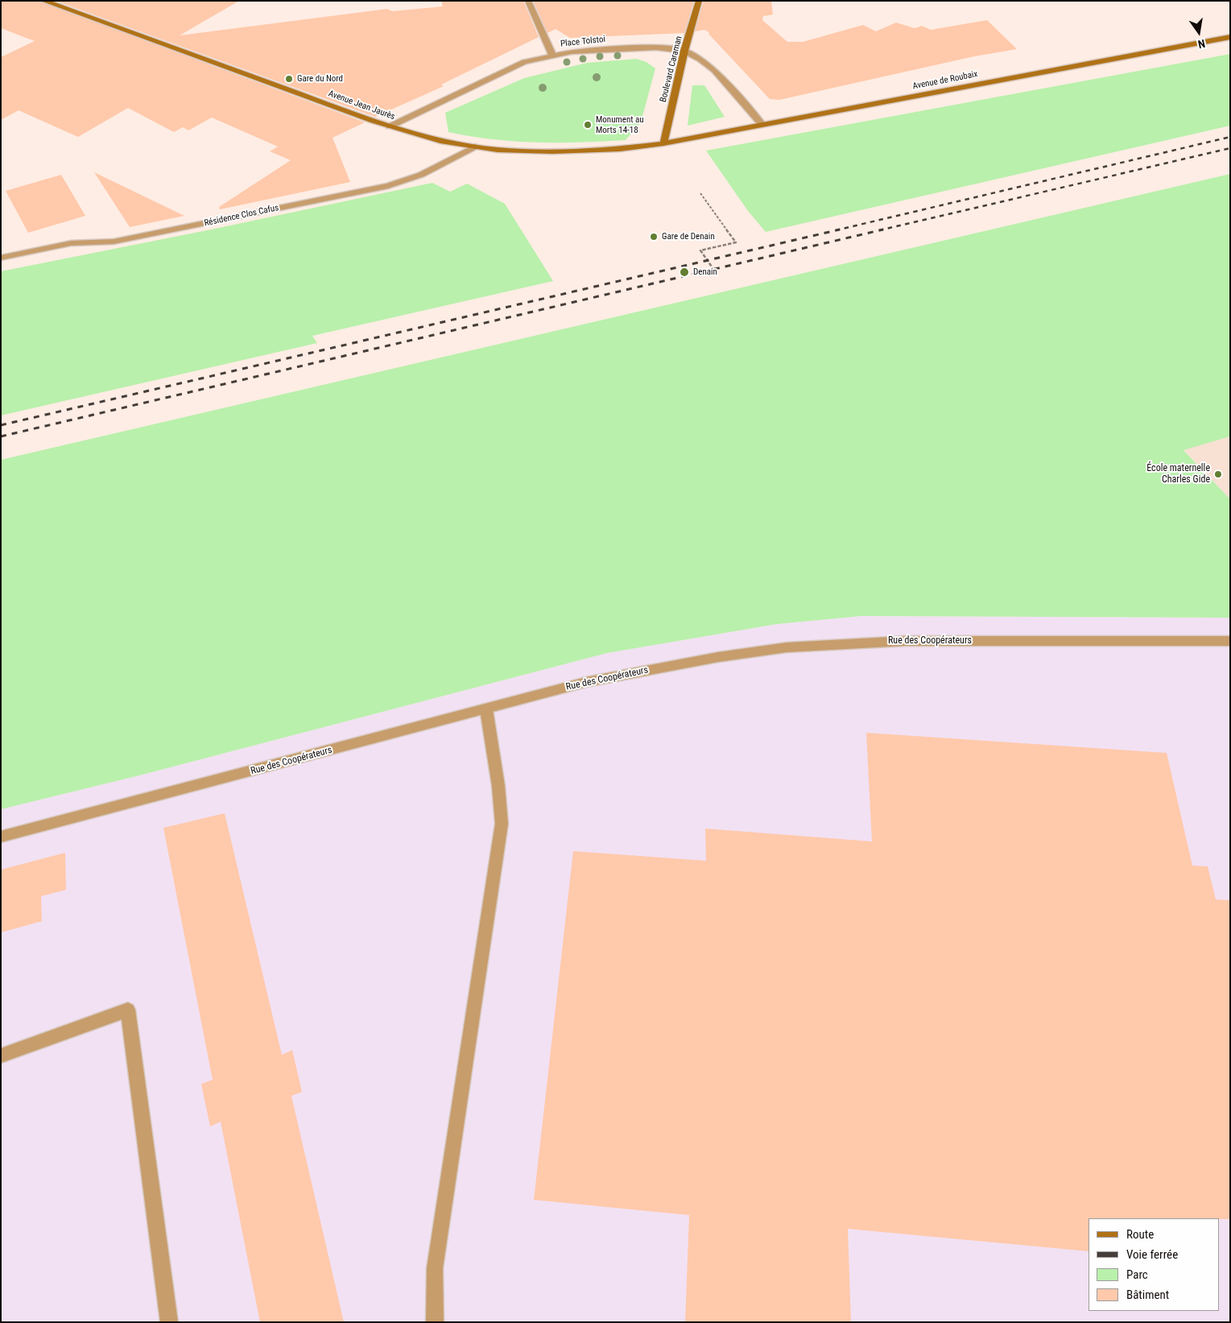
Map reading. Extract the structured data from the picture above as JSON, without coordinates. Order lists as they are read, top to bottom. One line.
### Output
{"streets":{"street":["Place Tolstoi","Boulevard Caraman","Avenue de Roubaix","Avenue Jean Jaurès","Résidence Clos Cafus","Rue des Coopérateurs"]},"crossings":[["Place Tolstoi","Boulevard Caraman"],["Place Tolstoi","Avenue de Roubaix"],["Place Tolstoi","Avenue Jean Jaurès"],["Boulevard Caraman","Avenue de Roubaix"],["Boulevard Caraman","Avenue Jean Jaurès"],["Avenue de Roubaix","Avenue Jean Jaurès"],["Avenue Jean Jaurès","Résidence Clos Cafus"]],"places":["Gare du Nord","Monument au Morts 14-18","Gare de Denain","Denain","École maternelle Charles Gide"],"legend":["Route","Voie ferrée","Parc","Bâtiment"],"north":"bottom"}
